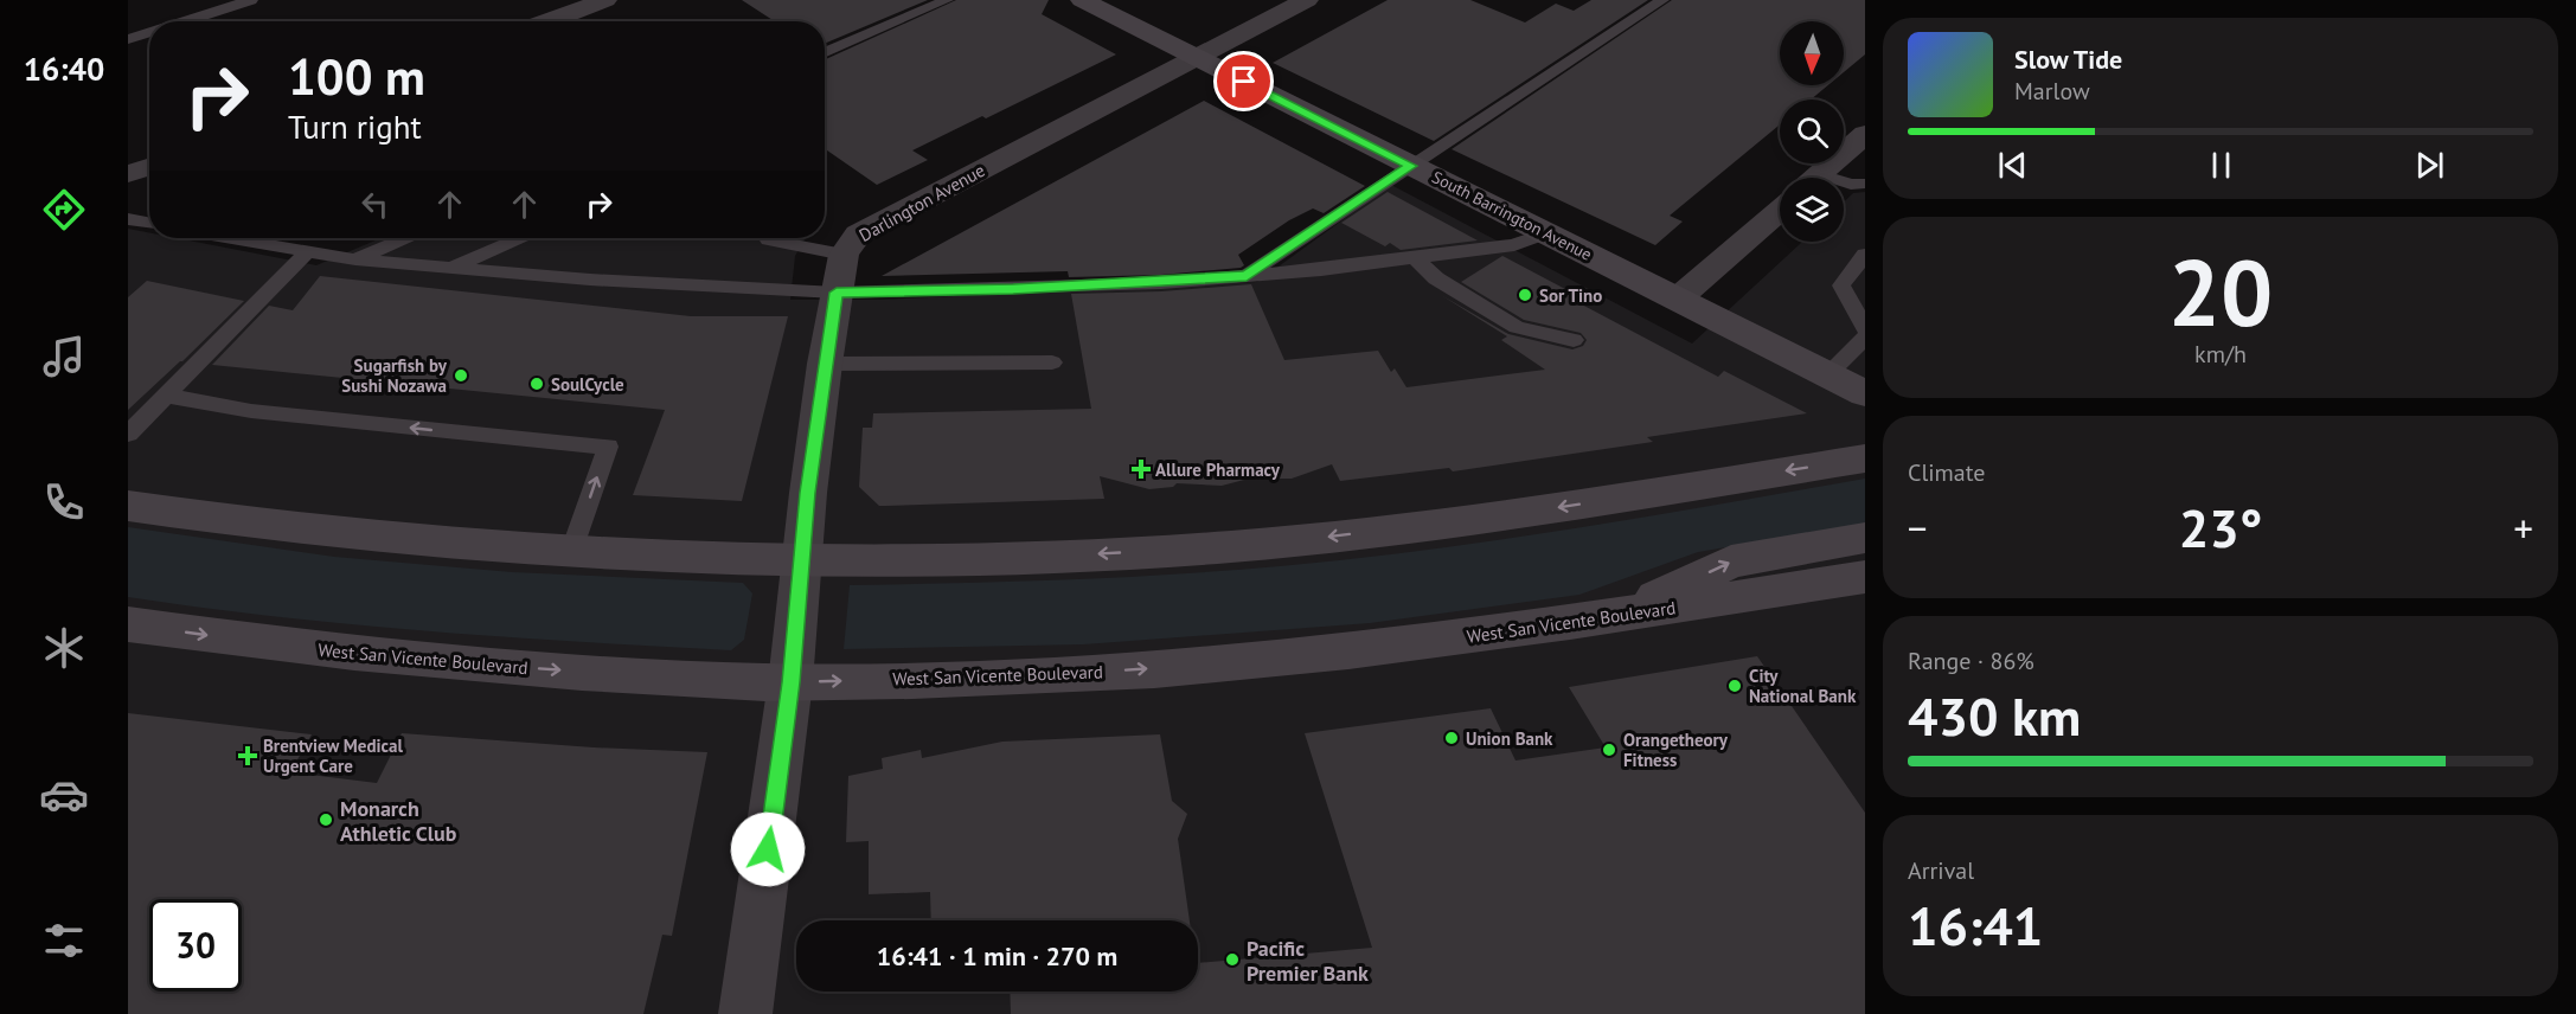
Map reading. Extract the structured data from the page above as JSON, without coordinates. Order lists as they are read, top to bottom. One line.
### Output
{"streets":{"main road":["South Barrington Avenue","West San Vicente Boulevard"],"street":["Darlington Avenue"]},"crossings":[["Darlington Avenue","South Barrington Avenue"],["Darlington Avenue","West San Vicente Boulevard"]],"places":{"other":["Sor Tino","Sugarfish by Sushi Nozawa","SoulCycle","City National Bank","Union Bank","Orangetheory Fitness","Monarch Athletic Club","Pacific Premier Bank"],"health":["Allure Pharmacy","Brentview Medical Urgent Care"]},"north":"bottom","page":{"tabs":"16:40","turn":["100 m","Turn right"],"song":["Slow Tide","Marlow"],"tile":[["20","km/h"],"Climate",["Range · 86%","430 km"],["Arrival","16:41"]],"heat":["−","23°","+"],"limit":"30","trip":"16:41 · 1 min · 270 m"}}
